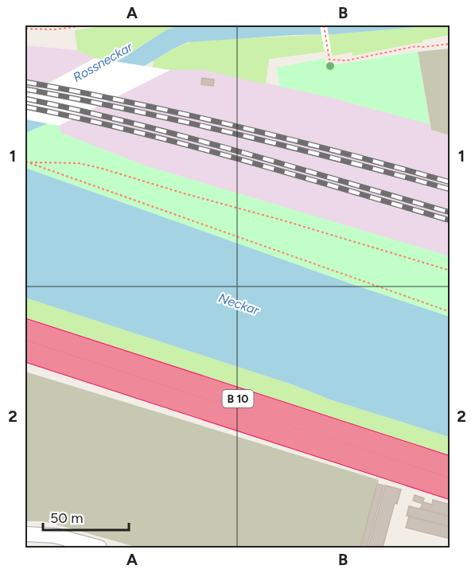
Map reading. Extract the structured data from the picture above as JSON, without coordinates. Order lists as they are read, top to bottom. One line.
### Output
{"streets":{"highway":["B 10"]},"water":["Rossneckar","Neckar"],"scale_bar":"50 m","grid":{"columns":["A","B"],"rows":["1","2"]}}
